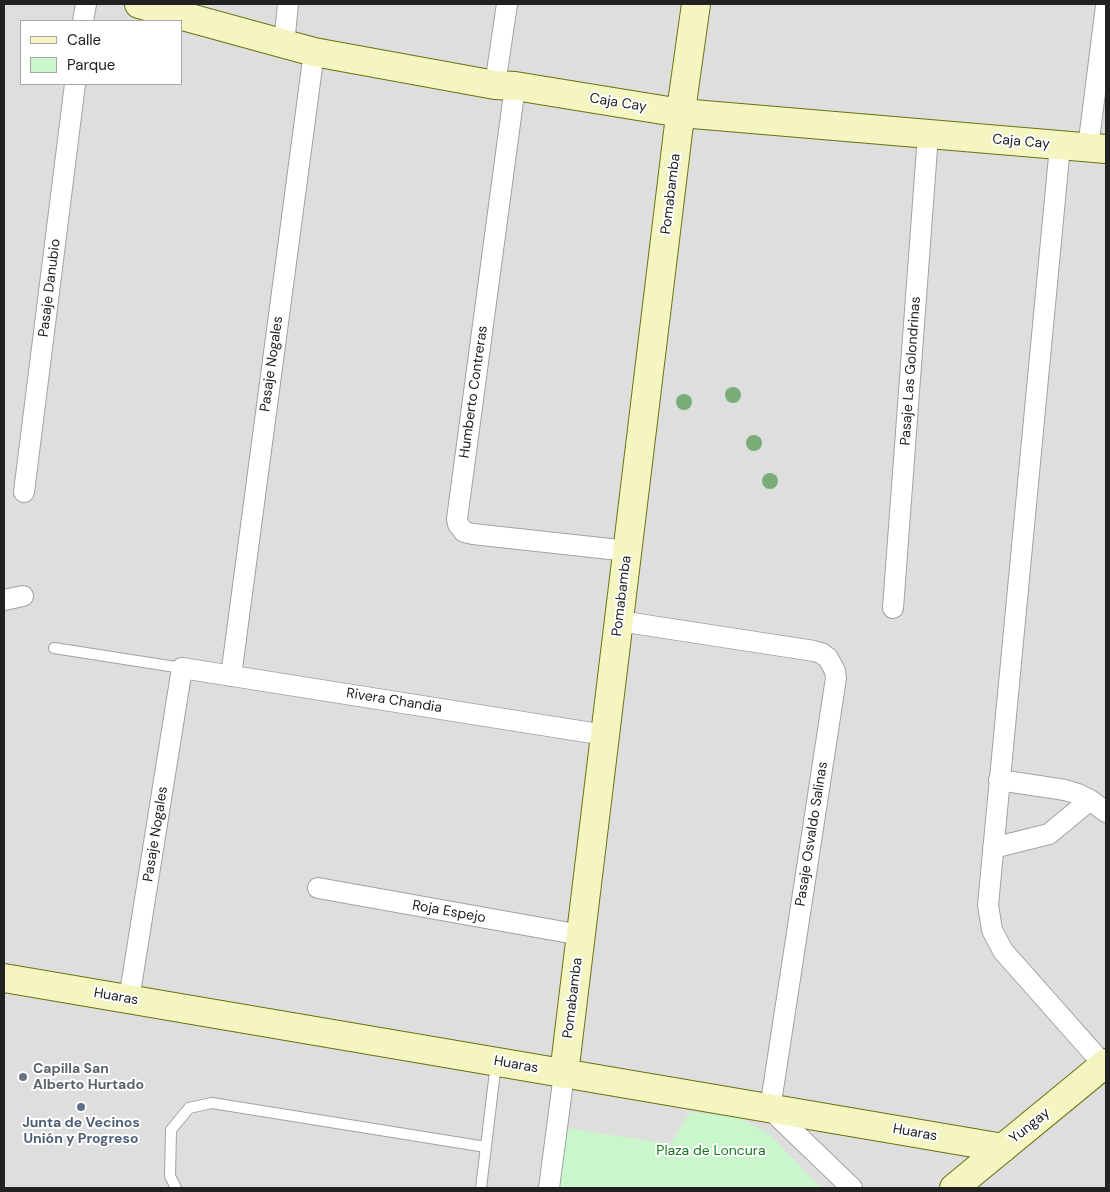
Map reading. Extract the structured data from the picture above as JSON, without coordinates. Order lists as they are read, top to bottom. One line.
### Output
{"streets":{"street":["Caja Cay","Pomabamba","Pasaje Danubio","Pasaje Nogales","Pasaje Las Golondrinas","Humberto Contreras","Rivera Chandia","Pasaje Osvaldo Salinas","Roja Espejo","Huaras","Yungay"]},"crossings":[["Caja Cay","Pomabamba"],["Caja Cay","Pasaje Nogales"],["Caja Cay","Pasaje Las Golondrinas"],["Caja Cay","Humberto Contreras"],["Pomabamba","Humberto Contreras"],["Pomabamba","Rivera Chandia"],["Pomabamba","Pasaje Osvaldo Salinas"],["Pomabamba","Roja Espejo"],["Pomabamba","Huaras"],["Pasaje Nogales","Rivera Chandia"],["Pasaje Nogales","Huaras"],["Pasaje Osvaldo Salinas","Huaras"],["Huaras","Yungay"]],"parks":["Plaza de Loncura"],"places":["Capilla San Alberto Hurtado","Junta de Vecinos Unión y Progreso"],"legend":["Calle","Parque"]}
